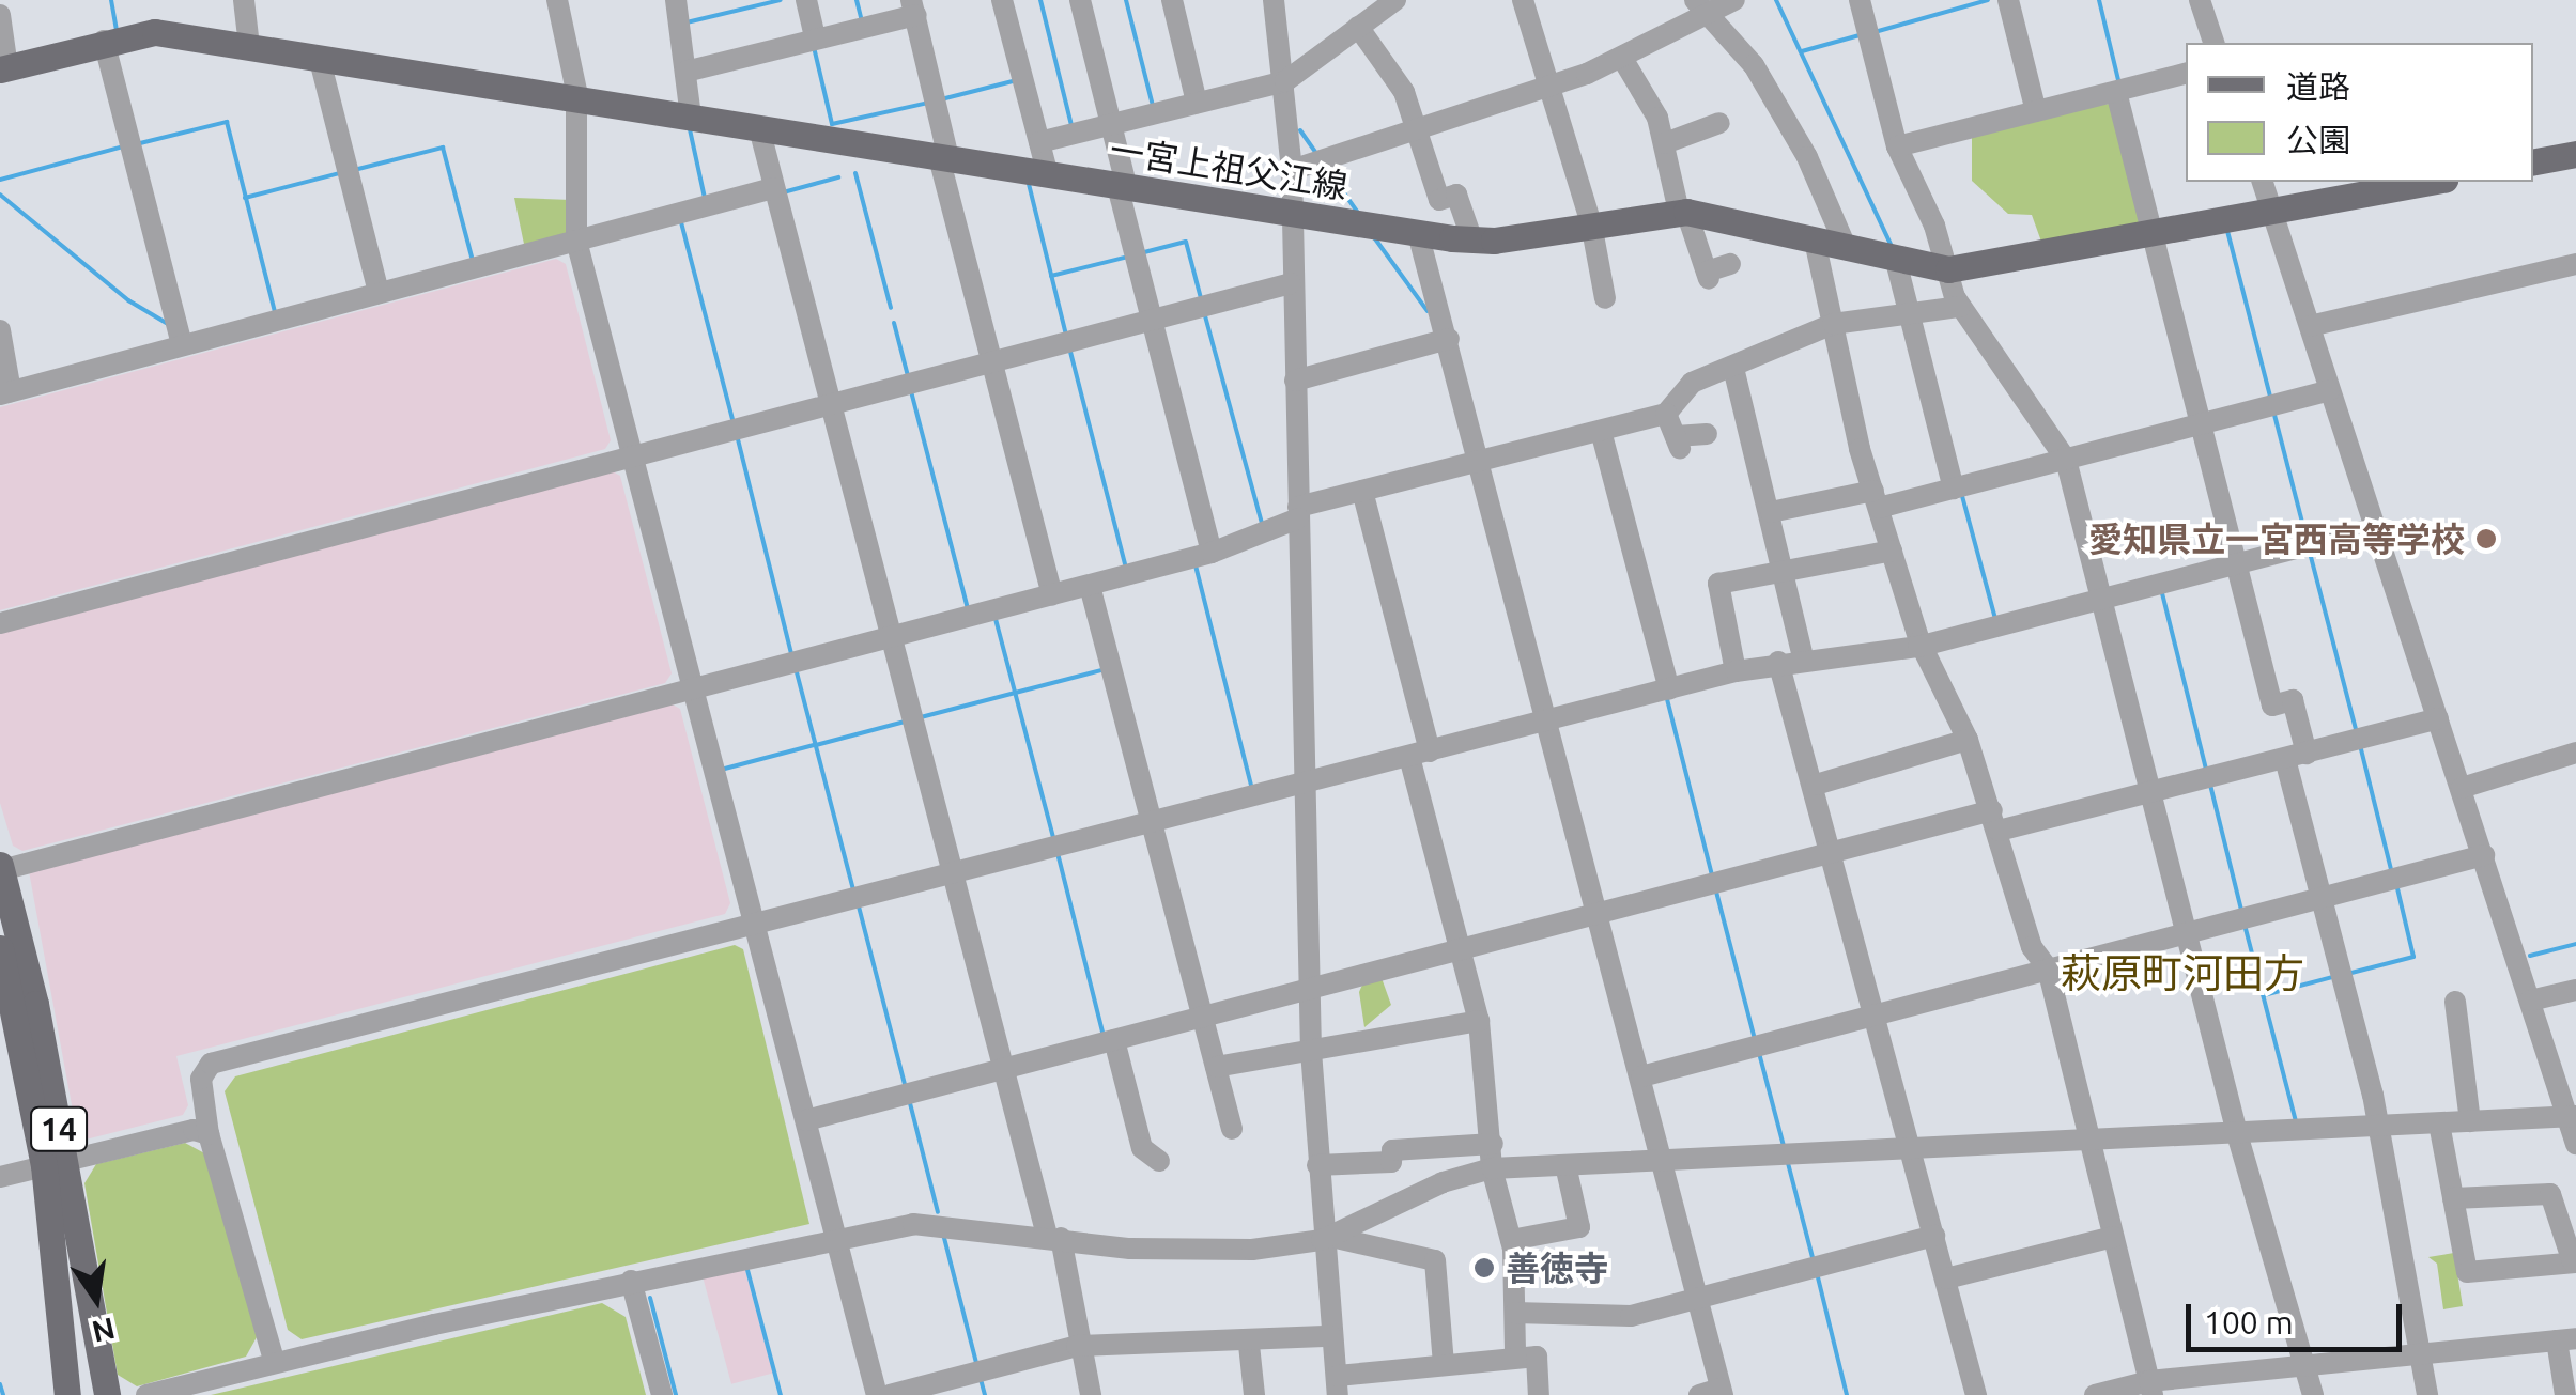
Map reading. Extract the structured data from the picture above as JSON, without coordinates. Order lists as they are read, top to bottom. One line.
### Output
{"streets":{"main road":["一宮上祖父江線","14"]},"districts":["萩原町河田方"],"places":["愛知県立一宮西高等学校","善徳寺"],"legend":["道路","公園"],"scale_bar":"100 m","north":"bottom"}
